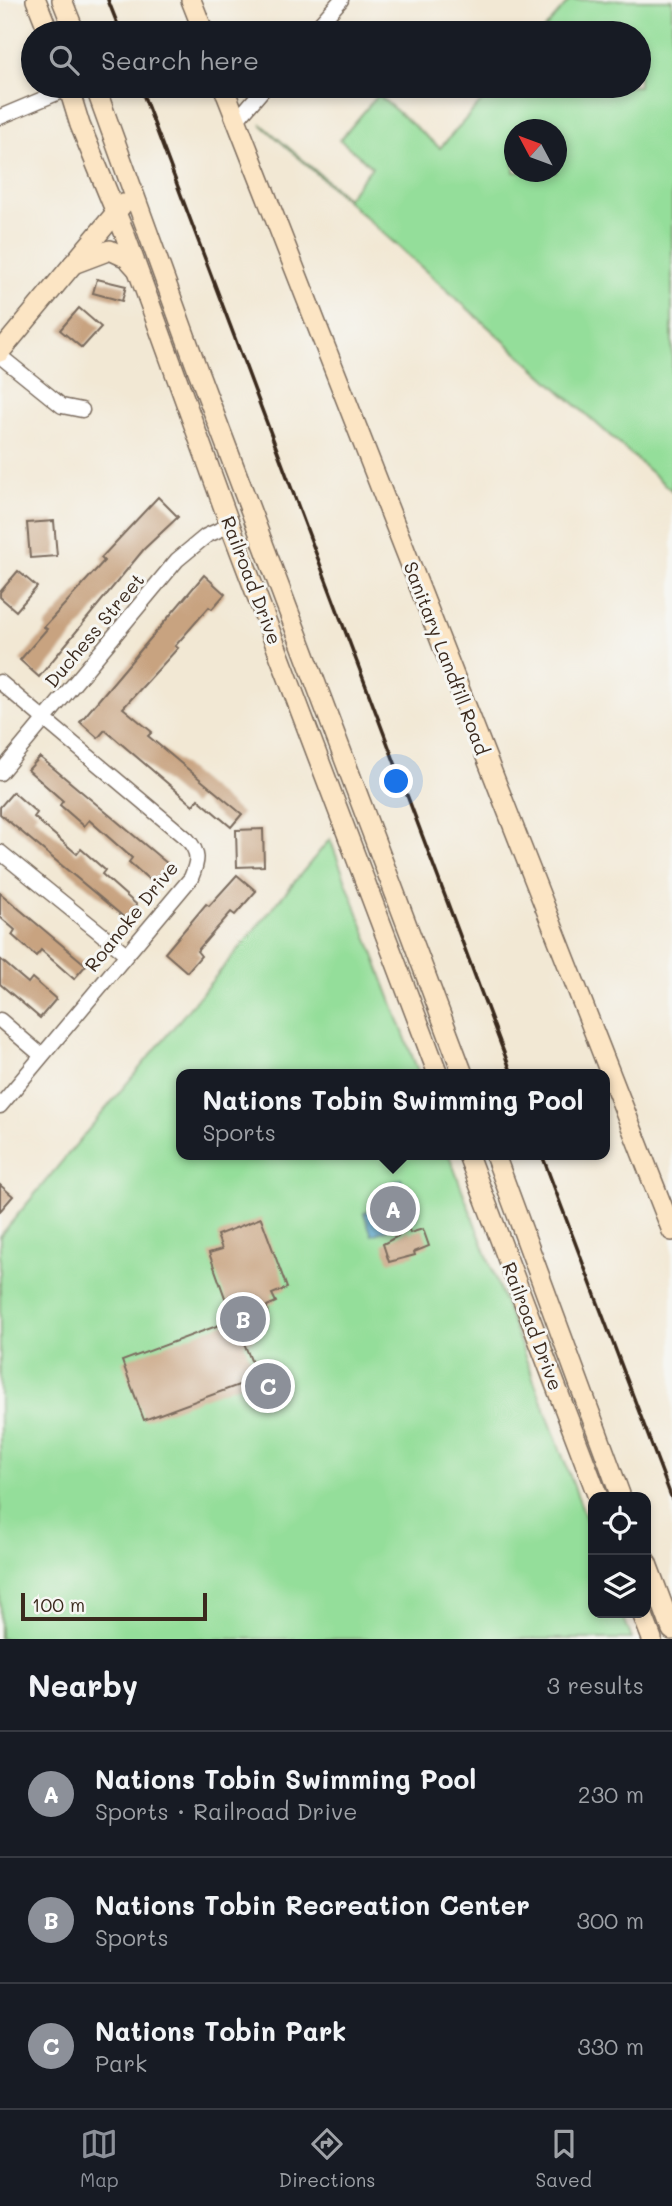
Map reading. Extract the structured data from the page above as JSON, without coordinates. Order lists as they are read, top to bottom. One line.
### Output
{"streets":{"main road":["Railroad Drive","Sanitary Landfill Road"],"street":["Duchess Street","Roanoke Drive"]},"crossings":[["Railroad Drive","Duchess Street"],["Duchess Street","Roanoke Drive"]],"scale_bar":"100 m","north":"top left","page":{"search":"Search here","popup":["Nations Tobin Swimming Pool","Sports"],"pins":["A","B","C"],"scale":"100 m","heading":["Nearby","3 results"],"list":[{"mark":"A","name":"Nations Tobin Swimming Pool","note":"Sports · Railroad Drive","value":"230 m"},{"mark":"B","name":"Nations Tobin Recreation Center","note":"Sports","value":"300 m"},{"mark":"C","name":"Nations Tobin Park","note":"Park","value":"330 m"}],"nav":["Map","Directions","Saved"]}}
